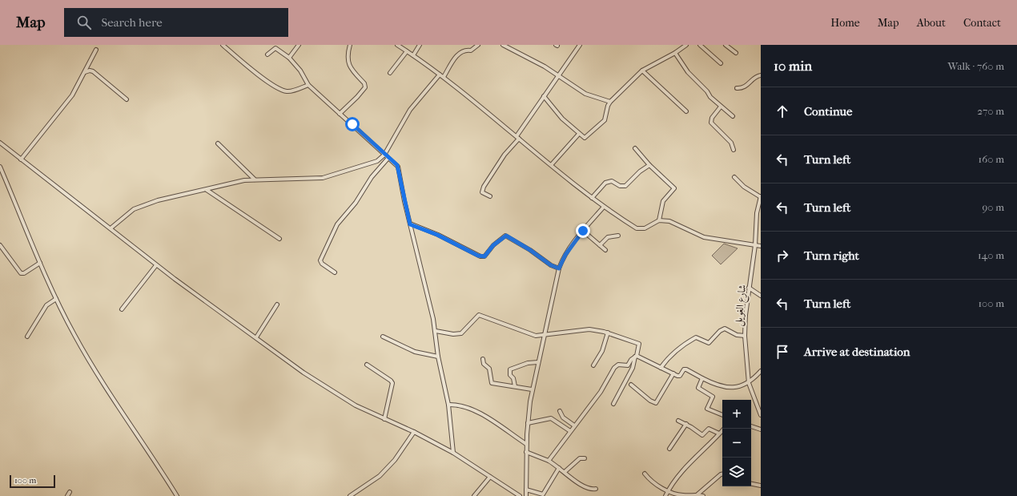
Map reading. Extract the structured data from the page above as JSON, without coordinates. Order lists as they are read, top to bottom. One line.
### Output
{"streets":{"street":["شارع الغويل"]},"scale_bar":"100 m","page":{"header":"Map","search":"Search here","nav":["Home","Map","About","Contact"],"heading":["10 min","Walk · 760 m"],"list":[["Continue","270 m"],["Turn left","160 m"],["Turn left","90 m"],["Turn right","140 m"],["Turn left","100 m"],"Arrive at destination"],"map_buttons":["+","−"],"scale":"100 m"}}
